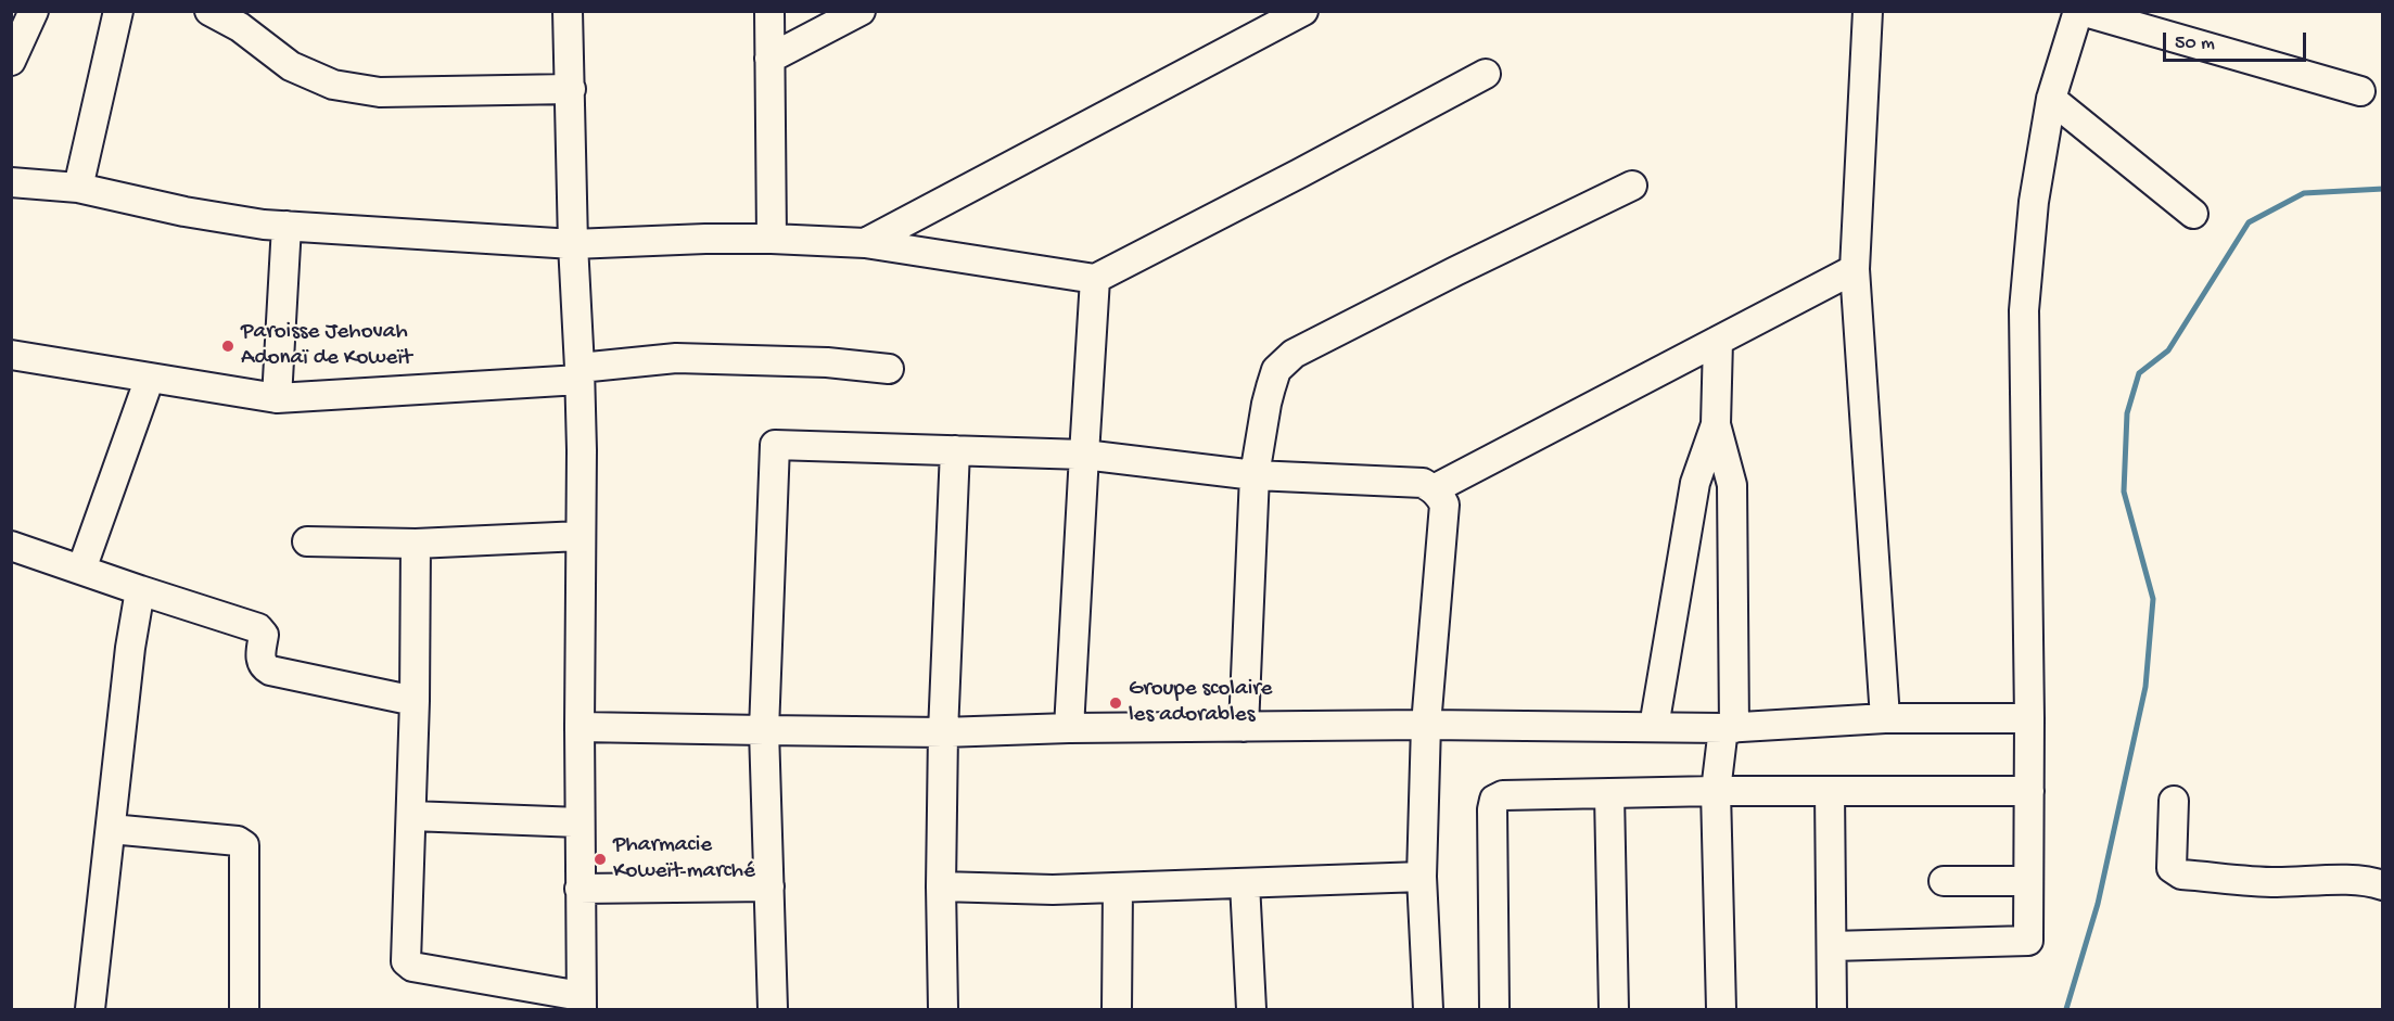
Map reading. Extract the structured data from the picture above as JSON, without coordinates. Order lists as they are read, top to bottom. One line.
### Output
{"places":["Paroisse Jehovah Adonaï de Koweït","Groupe scolaire les adorables","Pharmacie Koweït marché"],"scale_bar":"50 m"}
